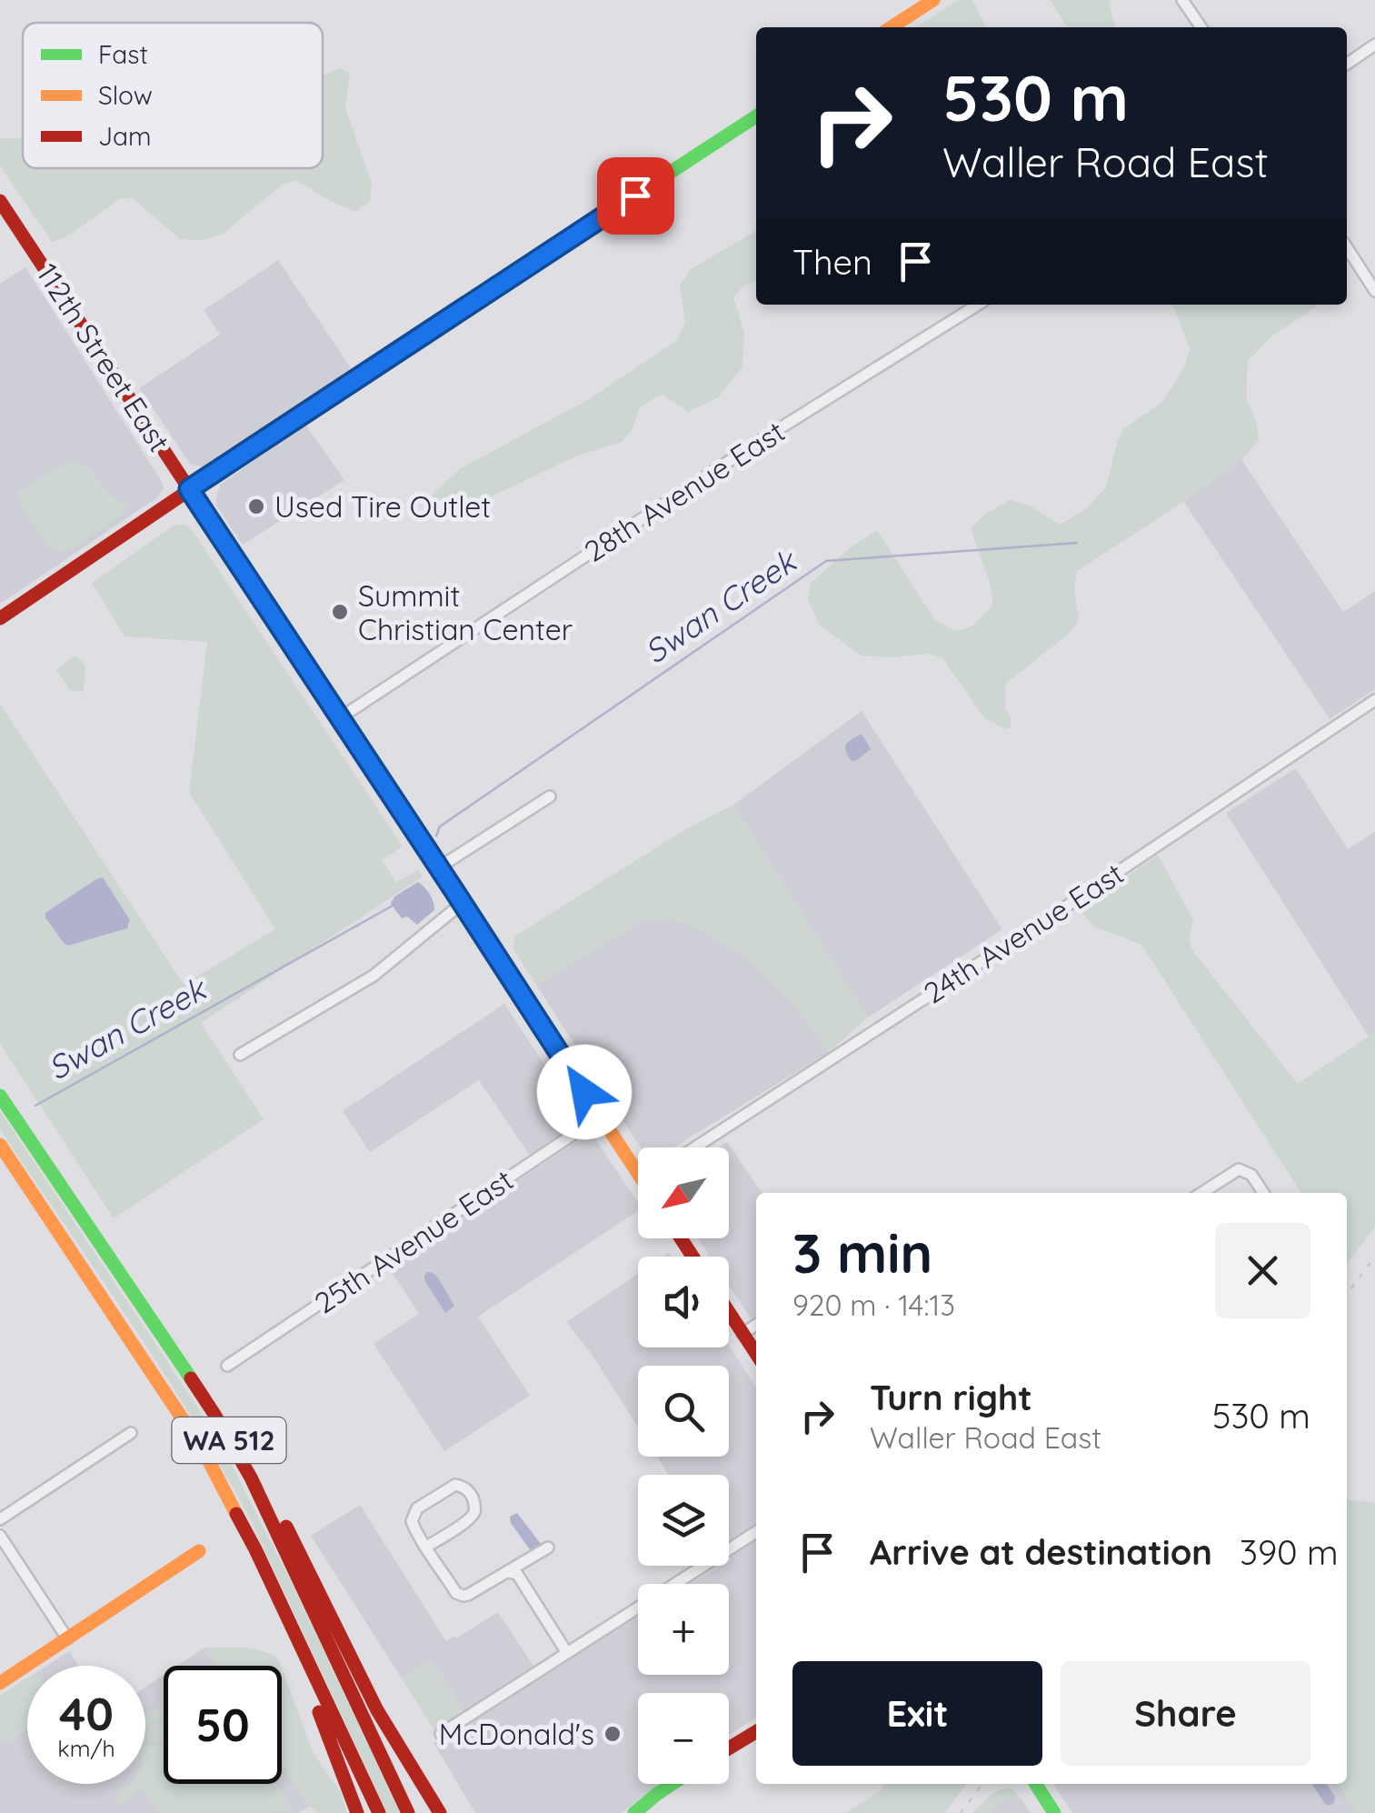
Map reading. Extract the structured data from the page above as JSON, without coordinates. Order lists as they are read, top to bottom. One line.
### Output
{"streets":{"main road":["112th Street East","WA 512"],"street":["28th Avenue East","24th Avenue East","25th Avenue East"]},"crossings":[["112th Street East","28th Avenue East"],["112th Street East","25th Avenue East"]],"water":["Swan Creek"],"places":["Used Tire Outlet","Summit Christian Center","McDonald's"],"legend":["Fast","Slow","Jam"],"north":"bottom left","page":{"turn":["530 m","Waller Road East"],"then":"Then","map_buttons":["+","−"],"heading":["3 min","920 m · 14:13"],"list":[{"name":"Turn right","note":"Waller Road East","value":"530 m"},{"name":"Arrive at destination","value":"390 m"}],"buttons":["Exit","Share"],"speed":"40 km/h","limit":"50"}}
